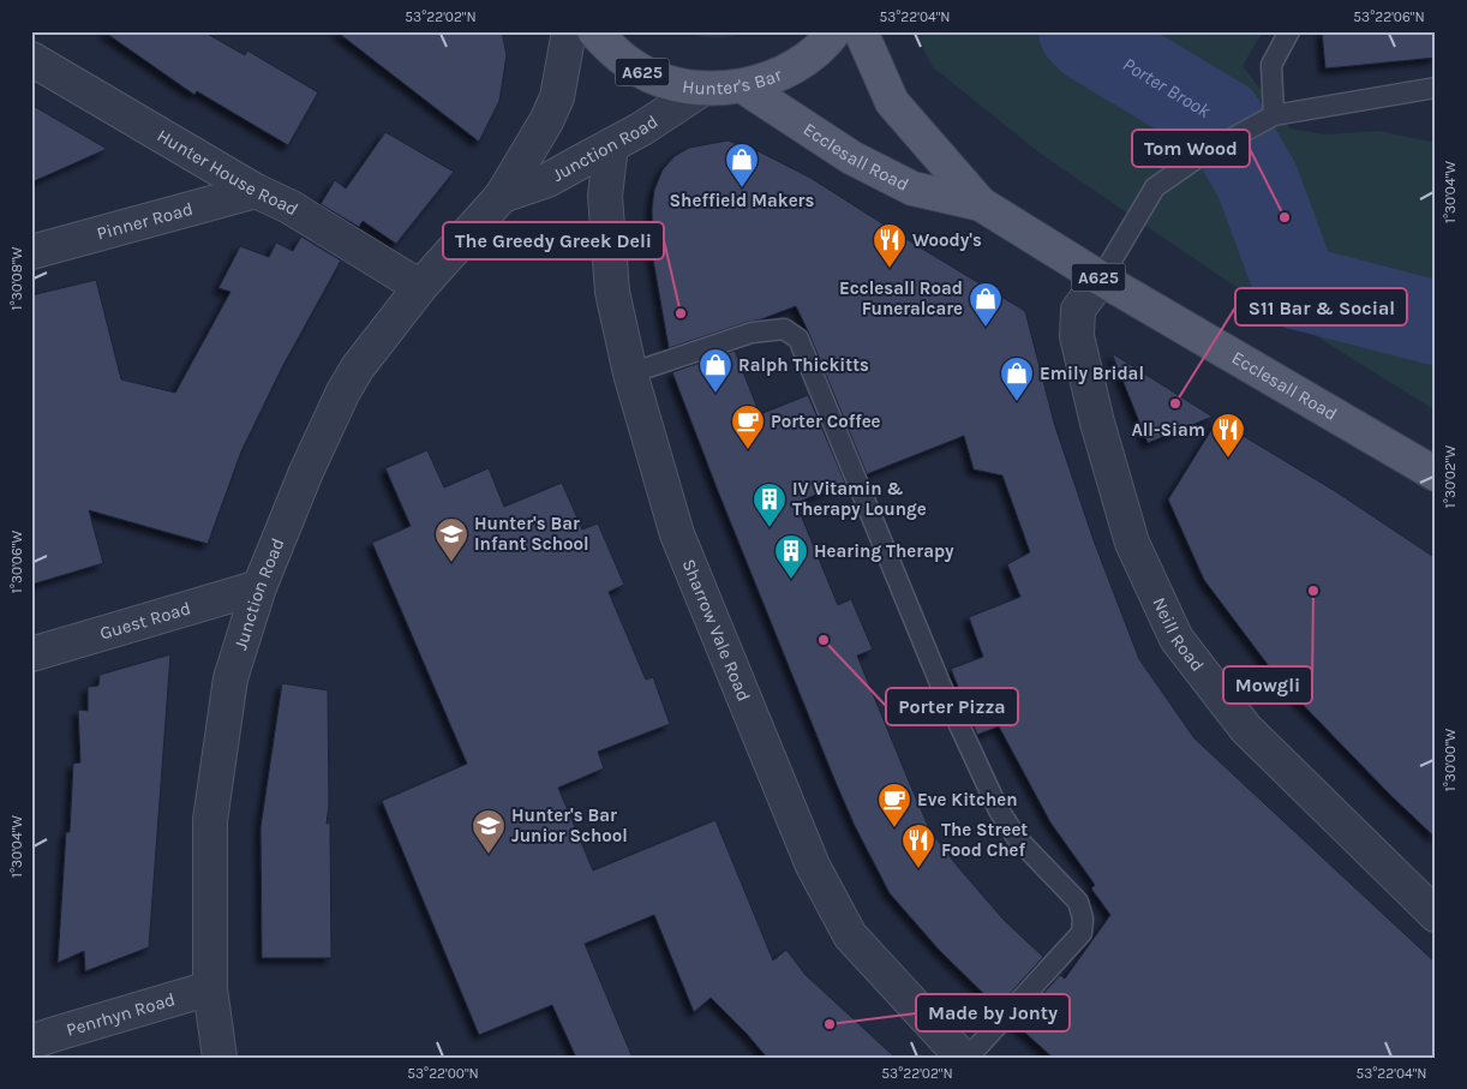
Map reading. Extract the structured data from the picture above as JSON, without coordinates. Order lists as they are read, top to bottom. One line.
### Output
{"streets":{"main road":["A625","Hunter's Bar","Ecclesall Road"],"street":["Junction Road","Hunter House Road","Pinner Road","Guest Road","Sharrow Vale Road","Neill Road","Penrhyn Road"]},"crossings":[["Hunter's Bar","Junction Road"],["Hunter's Bar","Ecclesall Road"],["Junction Road","Hunter House Road"],["Junction Road","Guest Road"],["Junction Road","Sharrow Vale Road"],["Junction Road","Penrhyn Road"],["Ecclesall Road","Neill Road"],["Hunter House Road","Pinner Road"]],"water":["Porter Brook"],"places":{"shop":["Sheffield Makers","Ecclesall Road Funeralcare","Ralph Thickitts","Emily Bridal"],"other":["Tom Wood","The Greedy Greek Deli","S11 Bar & Social","Mowgli","Porter Pizza","Made by Jonty"],"restaurant":["Woody's","All-Siam","The Street Food Chef"],"cafe":["Porter Coffee","Eve Kitchen"],"building":["IV Vitamin & Therapy Lounge","Hearing Therapy"],"school or university":["Hunter's Bar Infant School","Hunter's Bar Junior School"]},"coordinates":["53°22'02\"N","53°22'04\"N","53°22'06\"N","1°30'04\"W","1°30'08\"W","1°30'02\"W","1°30'06\"W","1°30'00\"W","53°22'00\"N"]}
